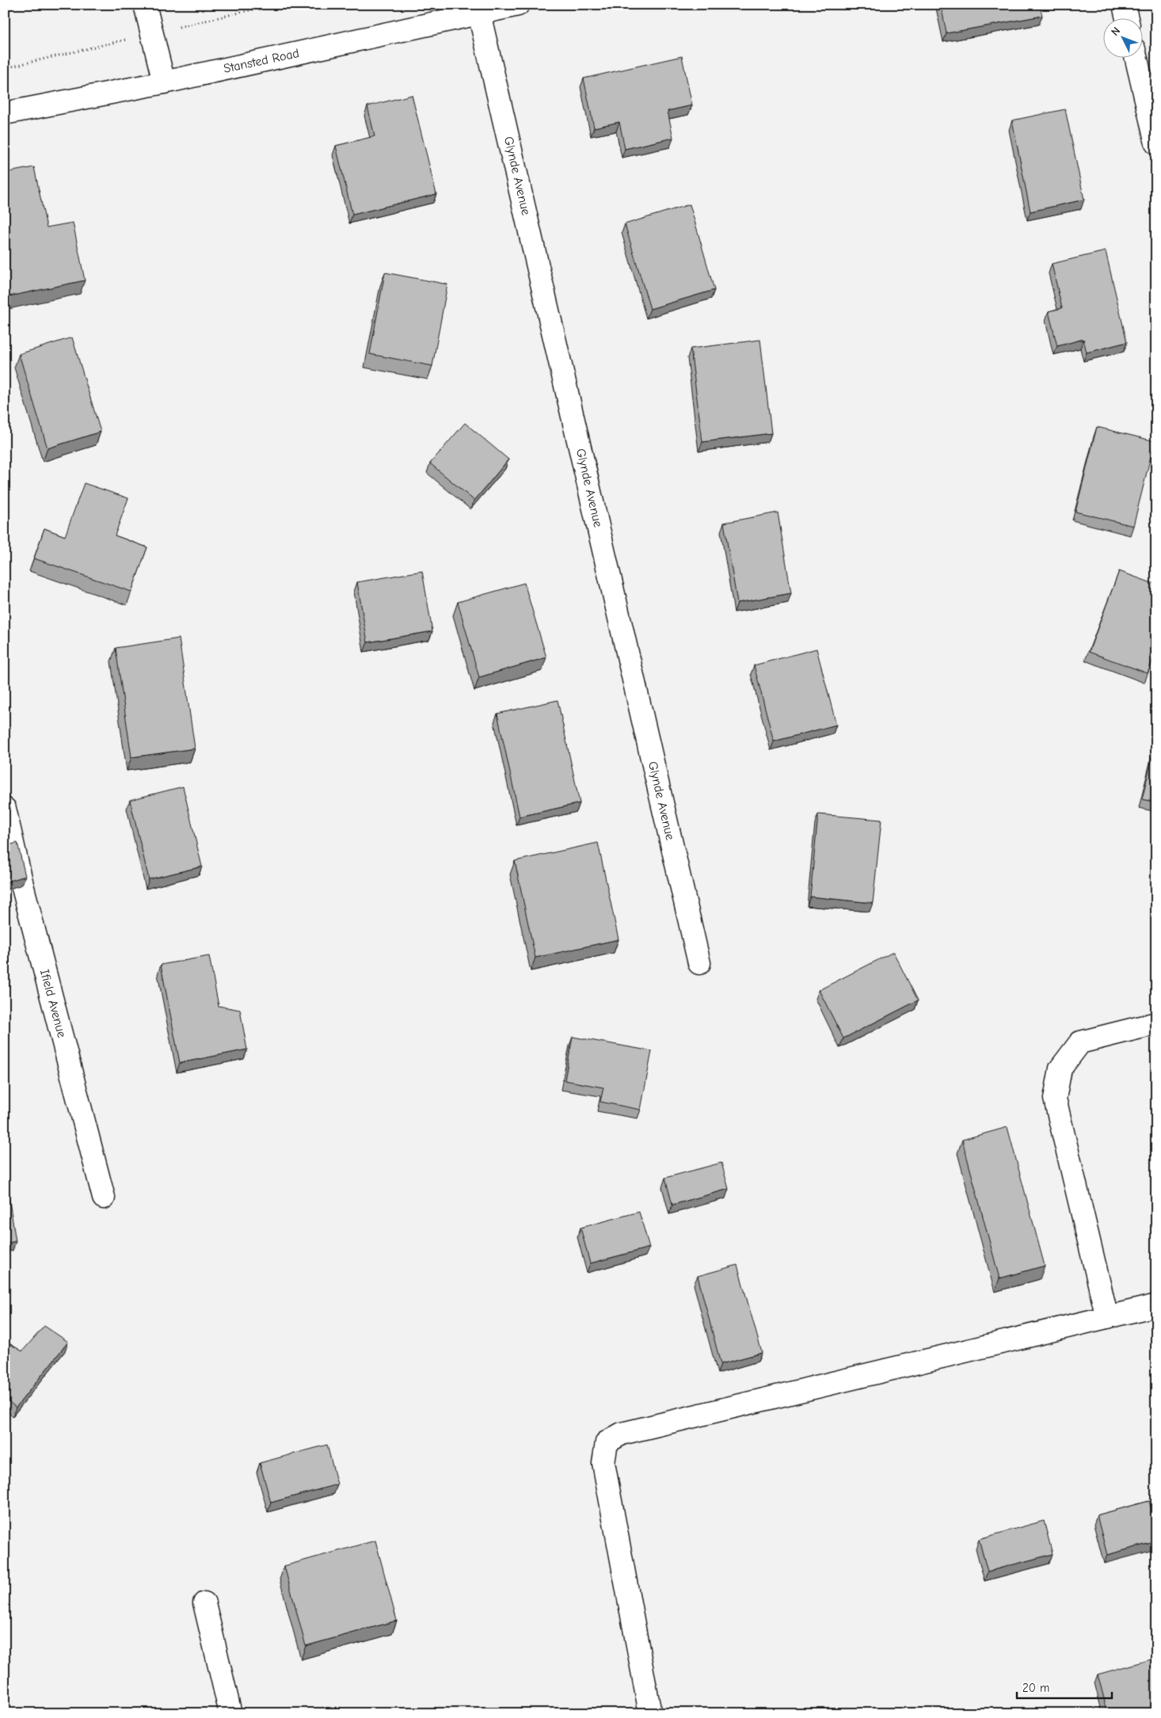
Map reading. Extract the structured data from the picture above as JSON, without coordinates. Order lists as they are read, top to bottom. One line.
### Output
{"streets":{"street":["Stansted Road","Glynde Avenue","Ifield Avenue"]},"crossings":[["Stansted Road","Glynde Avenue"]],"scale_bar":"20 m","north":"top left"}
